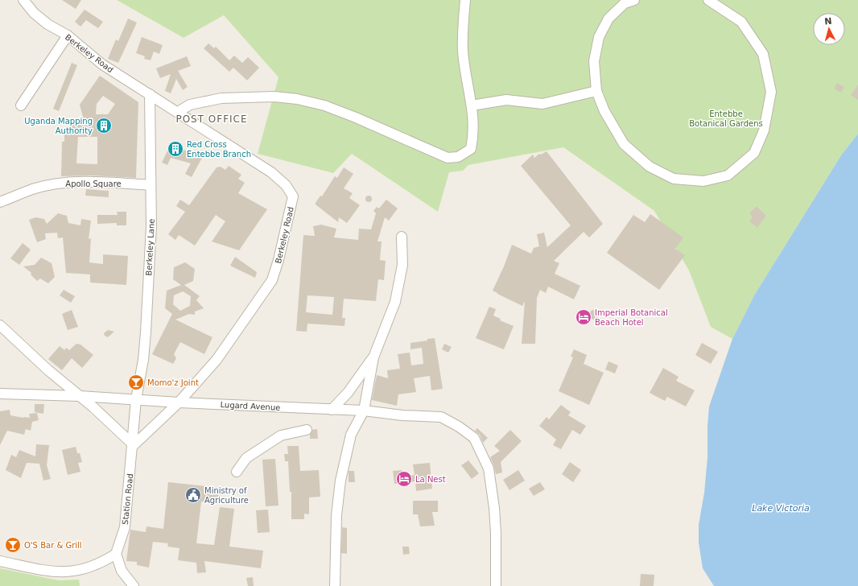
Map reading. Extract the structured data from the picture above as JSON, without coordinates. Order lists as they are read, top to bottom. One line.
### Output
{"streets":{"street":["Berkeley Road","Apollo Square","Berkeley Lane","Lugard Avenue","Station Road"]},"crossings":[["Berkeley Road","Berkeley Lane"],["Berkeley Road","Lugard Avenue"],["Apollo Square","Berkeley Lane"],["Berkeley Lane","Lugard Avenue"],["Berkeley Lane","Station Road"],["Lugard Avenue","Station Road"]],"districts":["POST OFFICE"],"water":["Lake Victoria"],"parks":["Entebbe Botanical Gardens"],"places":{"building":["Uganda Mapping Authority","Red Cross Entebbe Branch"],"hotel":["Imperial Botanical Beach Hotel","La Nest"],"bar":["Momo'z Joint","O'S Bar & Grill"],"public building":["Ministry of Agriculture"]},"north":"top"}
